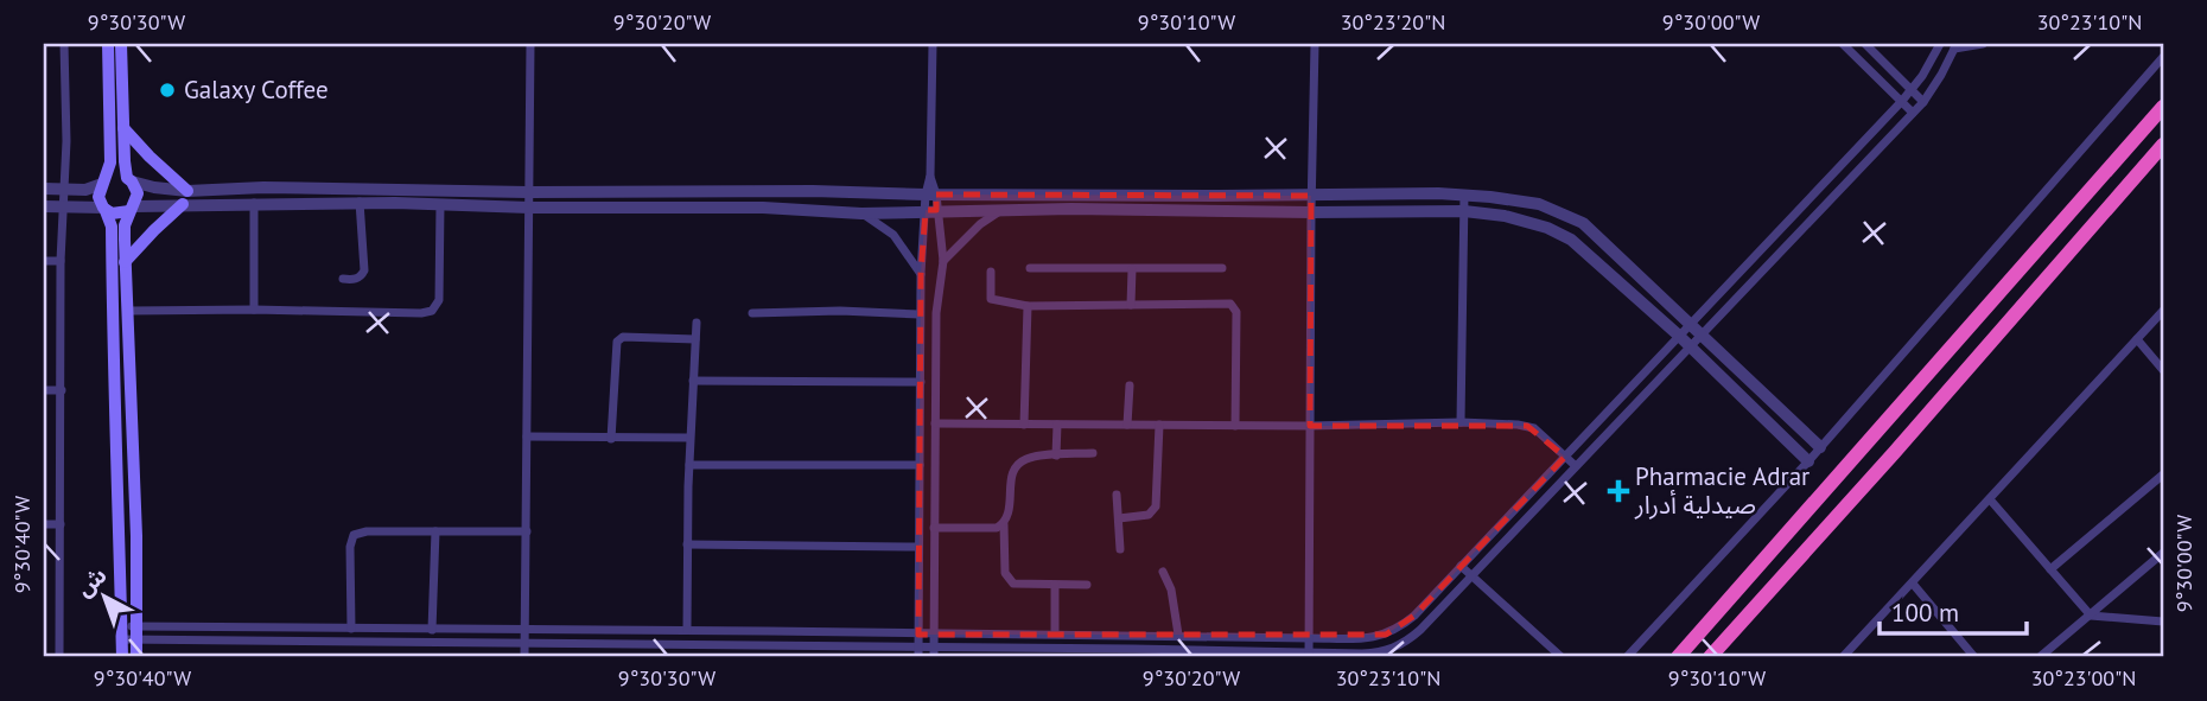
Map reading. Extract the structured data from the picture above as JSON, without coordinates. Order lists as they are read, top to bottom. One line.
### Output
{"places":{"other":["Galaxy Coffee"],"health":["Pharmacie Adrar صيدلية أدرار"]},"scale_bar":"100 m","north":"top left","coordinates":["9°30'30\"W","9°30'20\"W","9°30'10\"W","30°23'20\"N","9°30'00\"W","30°23'10\"N","9°30'40\"W","30°23'00\"N"]}
